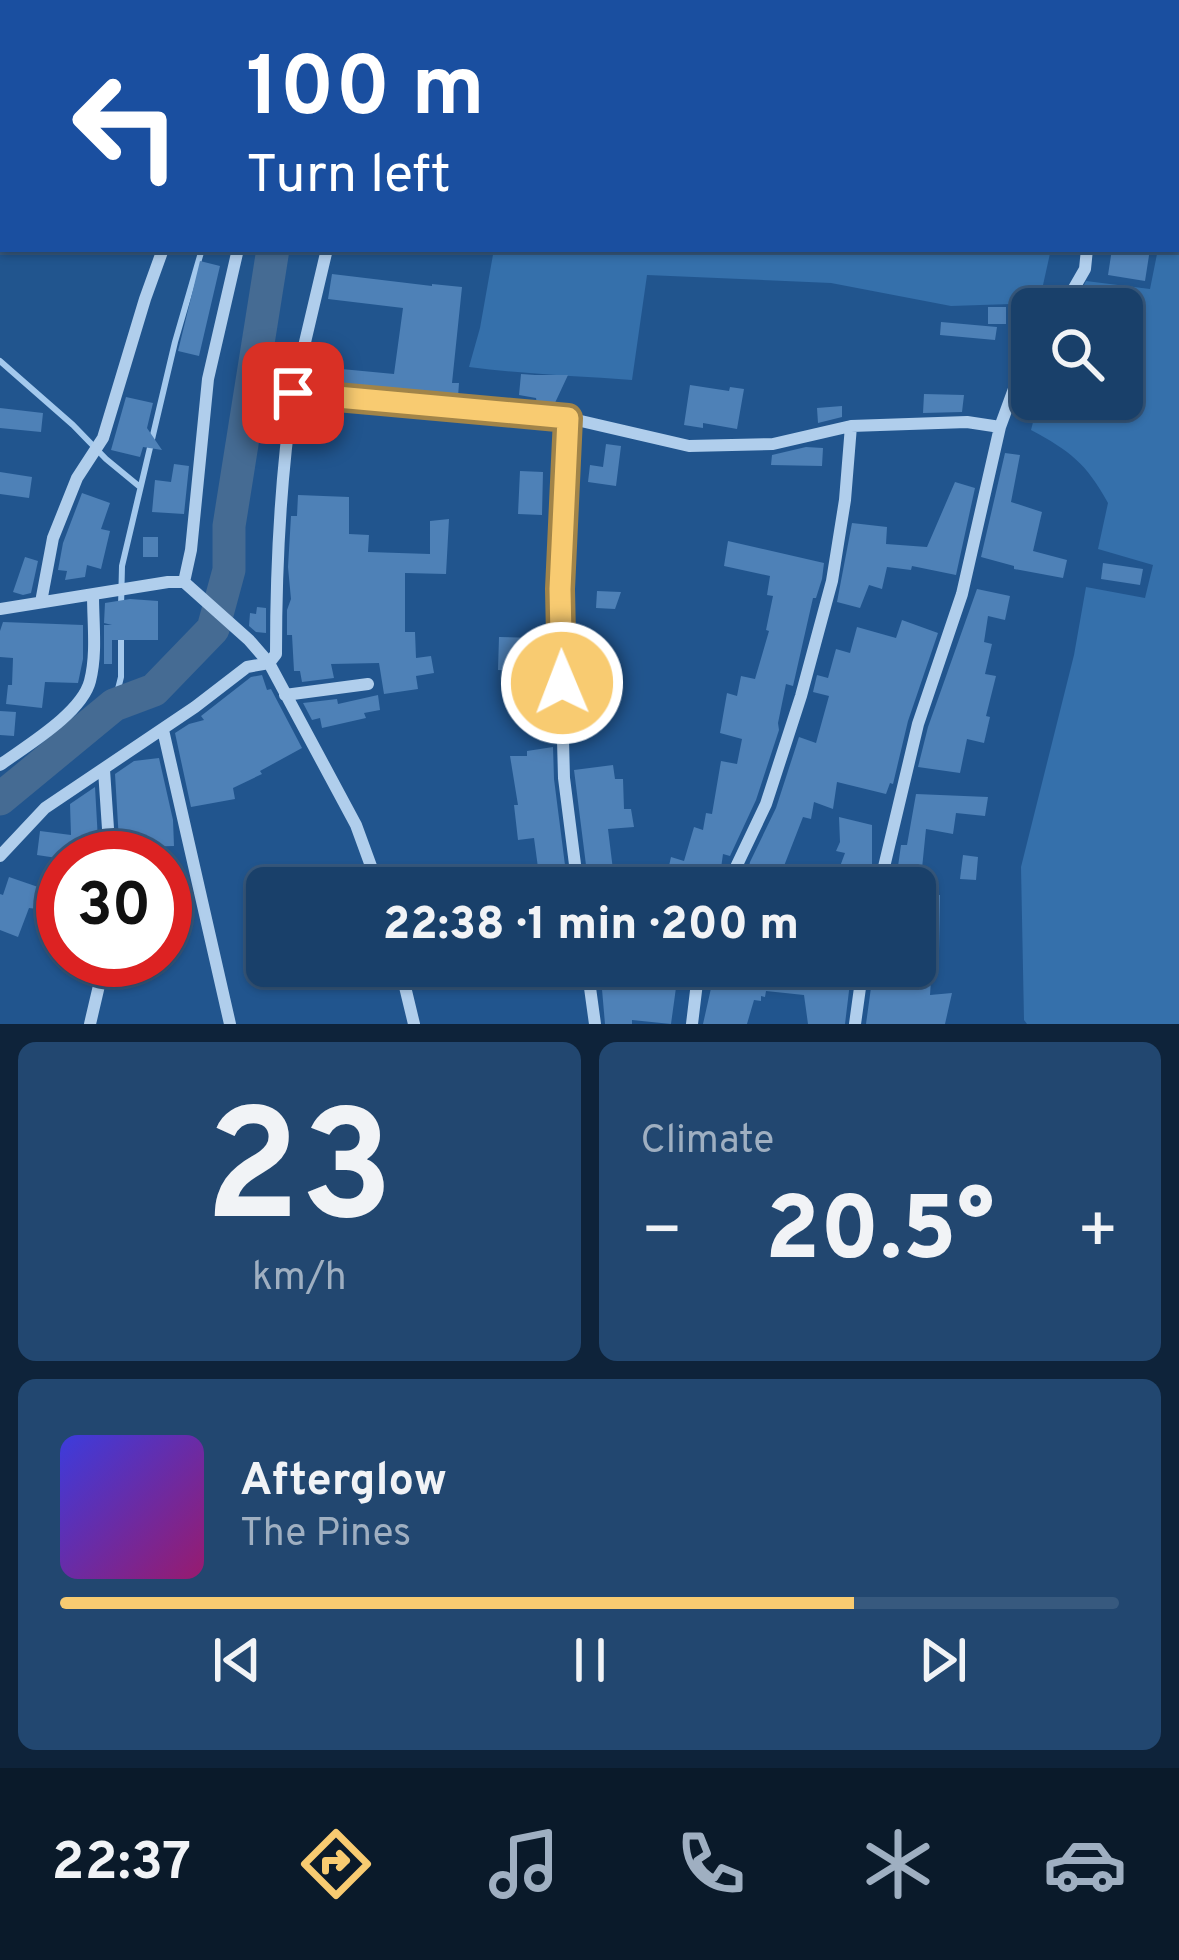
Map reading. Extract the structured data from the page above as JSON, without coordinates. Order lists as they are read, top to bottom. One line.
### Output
{"page":{"turn":["100 m","Turn left"],"limit":"30","trip":"22:38 · 1 min · 200 m","tile":[["23","km/h"],"Climate"],"heat":["−","20.5°","+"],"song":["Afterglow","The Pines"],"tabs":"22:37"}}
